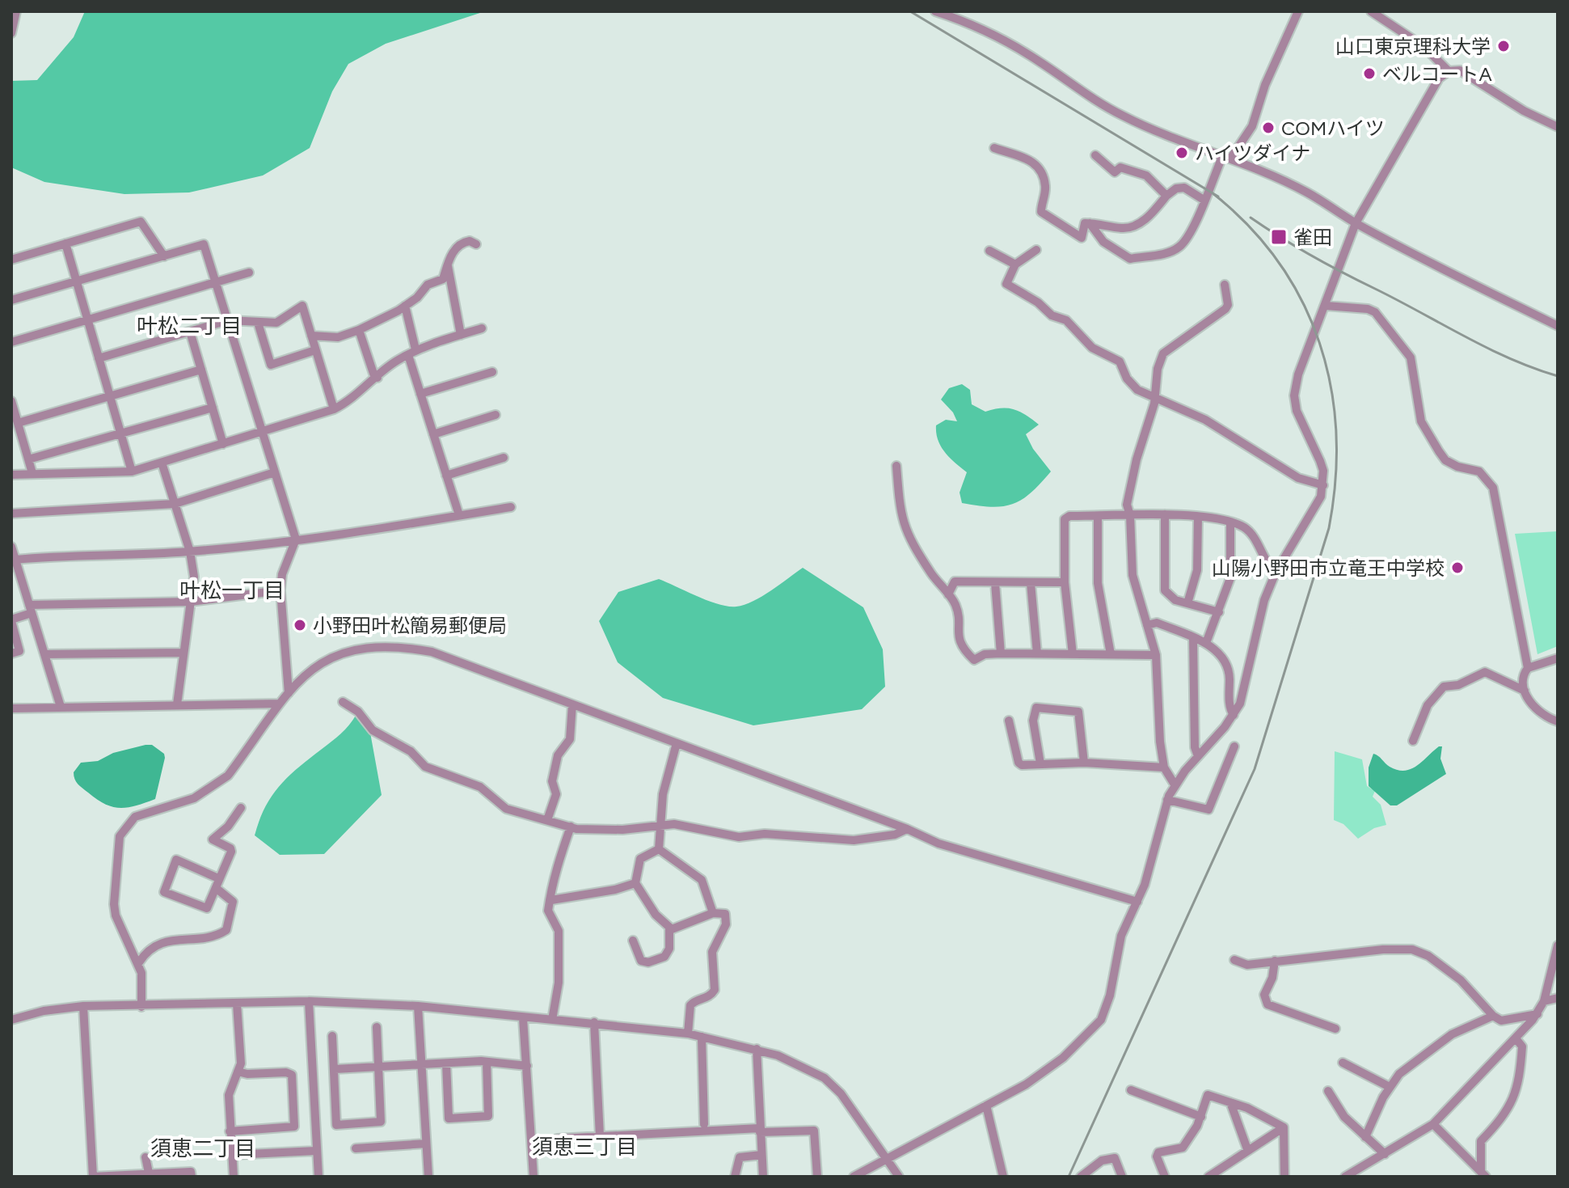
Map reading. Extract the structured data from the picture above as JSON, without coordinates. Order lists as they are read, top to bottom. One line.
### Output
{"districts":["叶松二丁目","叶松一丁目","須恵三丁目","須恵二丁目"],"places":{"other":["山口東京理科大学","ベルコートA","COMハイツ","ハイツダイナ","山陽小野田市立竜王中学校","小野田叶松簡易郵便局"],"transit":["雀田"]}}
